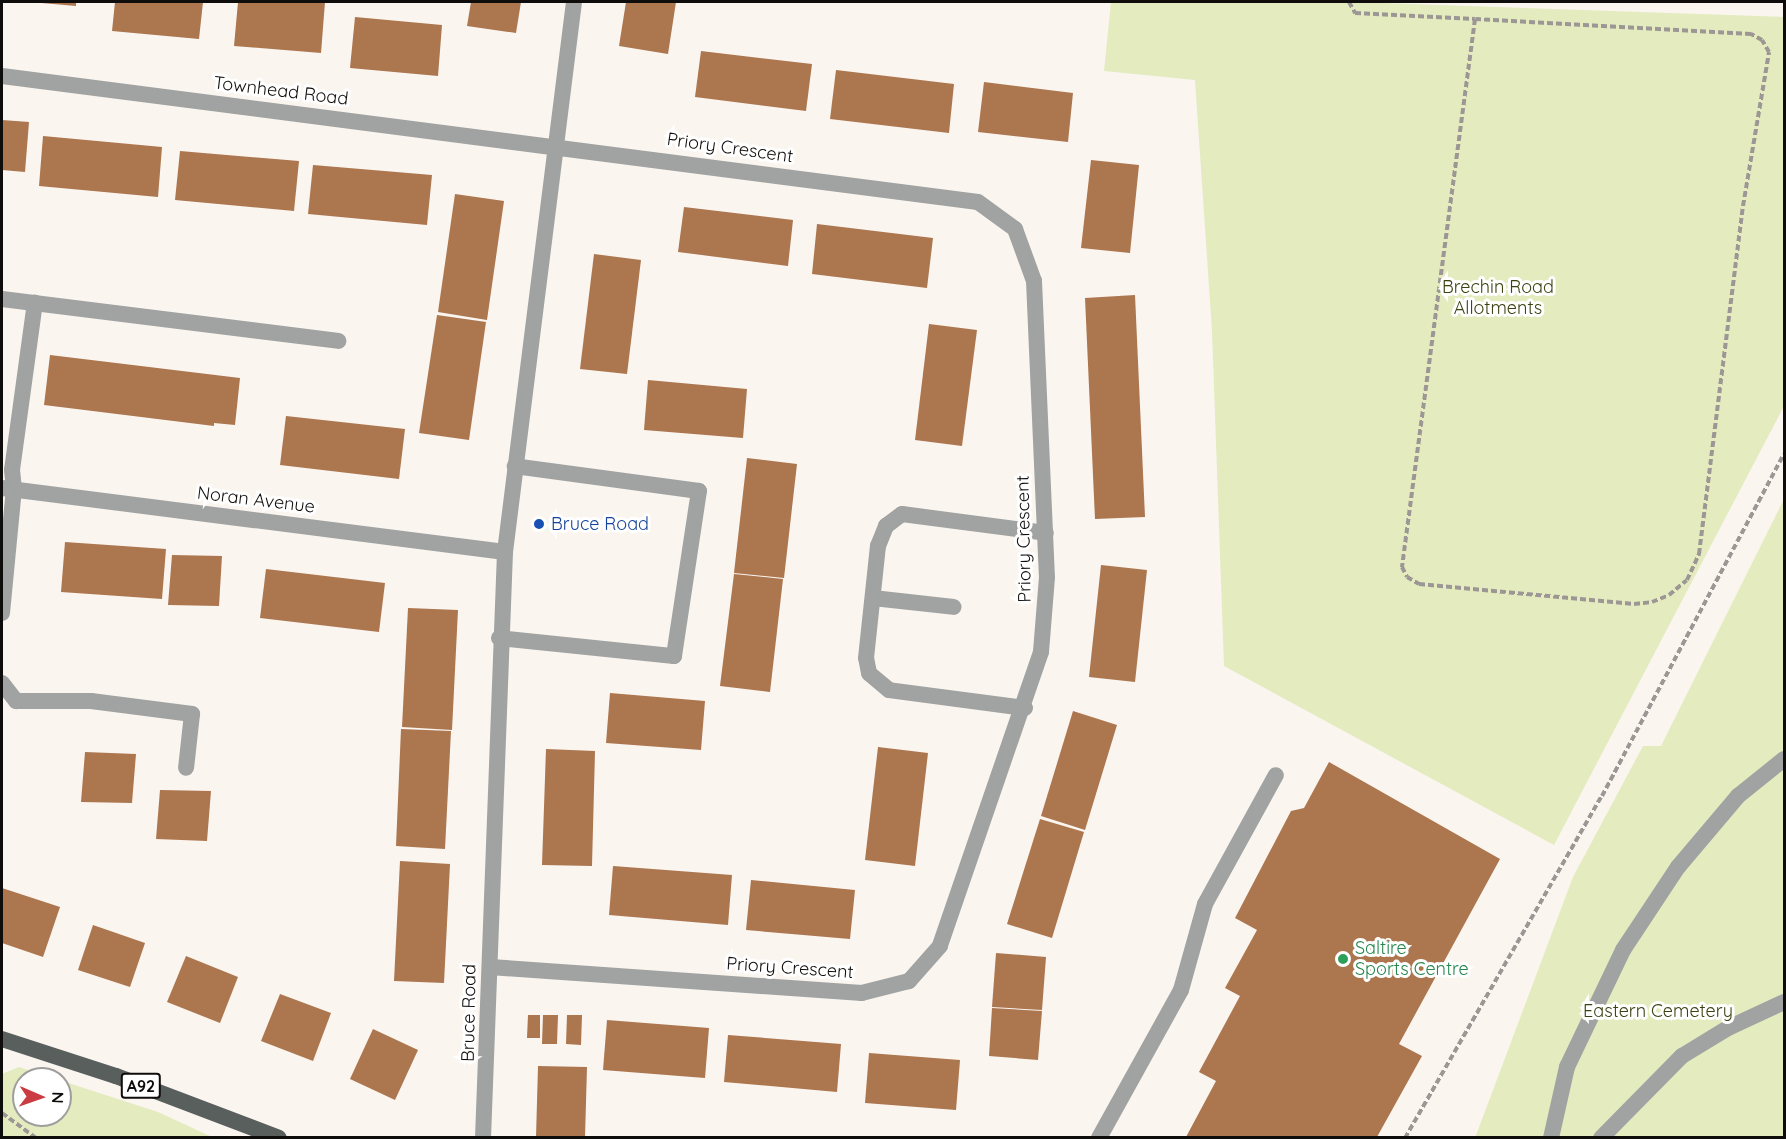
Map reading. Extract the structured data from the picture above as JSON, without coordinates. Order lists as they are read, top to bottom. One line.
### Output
{"streets":{"main road":["A92"],"street":["Townhead Road","Priory Crescent","Noran Avenue","Bruce Road"]},"crossings":[["Townhead Road","Priory Crescent"],["Townhead Road","Bruce Road"],["Priory Crescent","Bruce Road"],["Noran Avenue","Bruce Road"]],"parks":["Brechin Road Allotments","Eastern Cemetery"],"places":["Bruce Road","Saltire Sports Centre"],"north":"right"}
